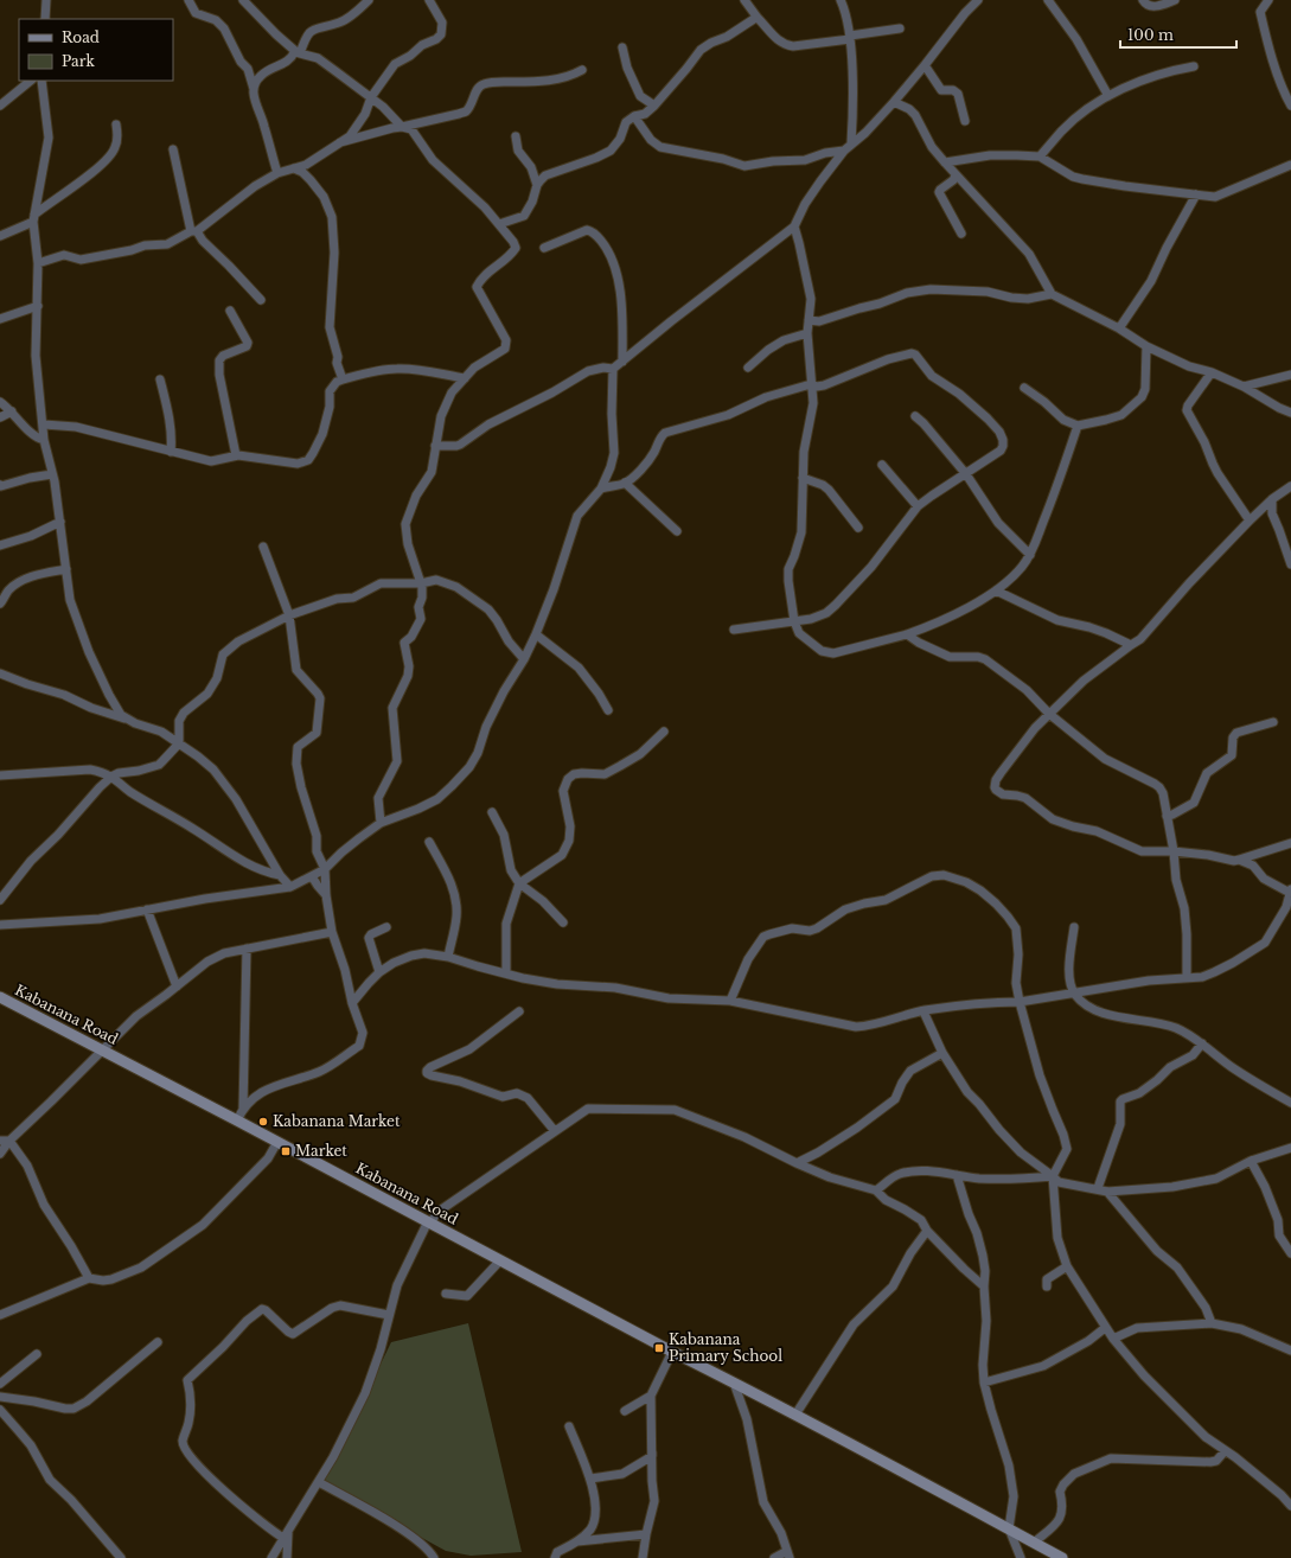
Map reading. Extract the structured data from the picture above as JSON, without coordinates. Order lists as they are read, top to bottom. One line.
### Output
{"streets":{"street":["Kabanana Road"]},"places":{"other":["Kabanana Market"],"transit":["Market","Kabanana Primary School"]},"legend":["Road","Park"],"scale_bar":"100 m"}
